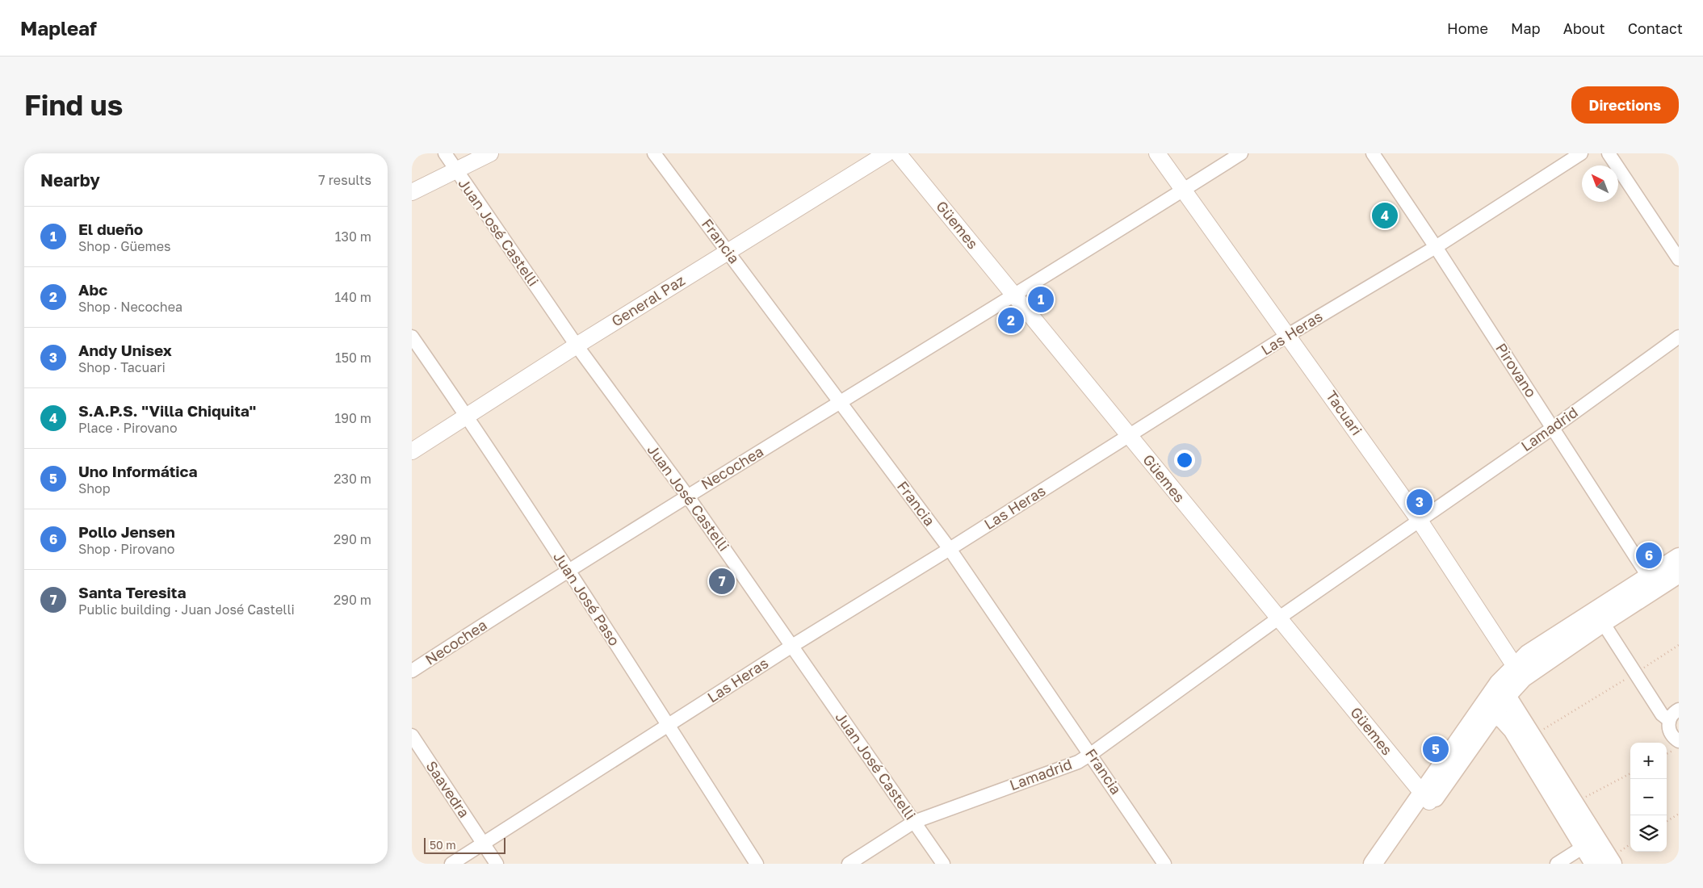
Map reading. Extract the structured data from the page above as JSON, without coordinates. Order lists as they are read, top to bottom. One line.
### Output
{"streets":{"street":["Güemes","Juan José Castelli","Francia","General Paz","Las Heras","Pirovano","Tacuari","Lamadrid","Necochea","Juan José Paso","Saavedra"]},"crossings":[["Güemes","Las Heras"],["Güemes","Lamadrid"],["Güemes","Necochea"],["Juan José Castelli","General Paz"],["Juan José Castelli","Las Heras"],["Juan José Castelli","Lamadrid"],["Juan José Castelli","Necochea"],["Francia","General Paz"],["Francia","Las Heras"],["Francia","Lamadrid"],["Francia","Necochea"],["General Paz","Juan José Paso"],["Las Heras","Pirovano"],["Las Heras","Tacuari"],["Las Heras","Juan José Paso"],["Las Heras","Saavedra"],["Pirovano","Lamadrid"],["Tacuari","Lamadrid"],["Tacuari","Necochea"],["Necochea","Juan José Paso"]],"scale_bar":"50 m","north":"top left","page":{"header":"Mapleaf","nav":["Home","Map","About","Contact"],"buttons":"Directions","title":"Find us","heading":["Nearby","7 results"],"pins":["4","1","2","3","6","7","5"],"list":[{"mark":"1","name":"El dueño","note":"Shop · Güemes","value":"130 m"},{"mark":"2","name":"Abc","note":"Shop · Necochea","value":"140 m"},{"mark":"3","name":"Andy Unisex","note":"Shop · Tacuari","value":"150 m"},{"mark":"4","name":"S.A.P.S. \"Villa Chiquita\"","note":"Place · Pirovano","value":"190 m"},{"mark":"5","name":"Uno Informática","note":"Shop","value":"230 m"},{"mark":"6","name":"Pollo Jensen","note":"Shop · Pirovano","value":"290 m"},{"mark":"7","name":"Santa Teresita","note":"Public building · Juan José Castelli","value":"290 m"}],"map_buttons":["+","−"],"scale":"50 m"}}
